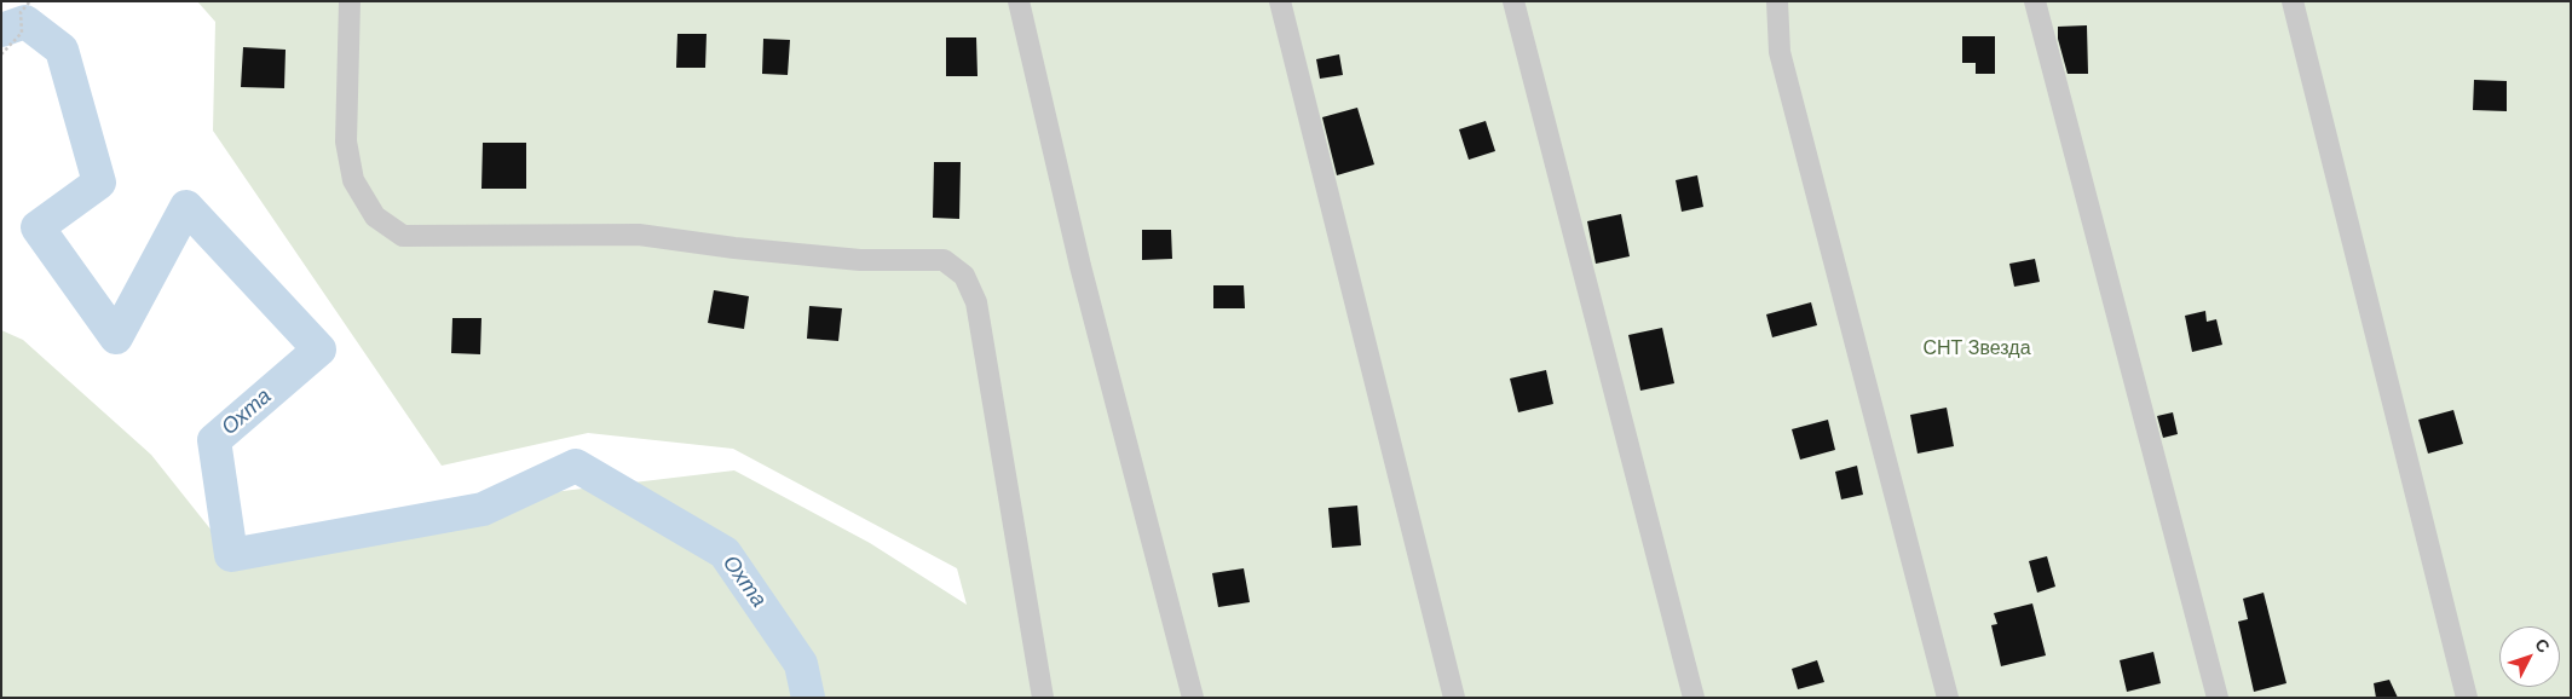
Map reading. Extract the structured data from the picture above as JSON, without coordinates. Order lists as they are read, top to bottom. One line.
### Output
{"water":["Охта"],"parks":["СНТ Звезда"],"north":"top right"}
